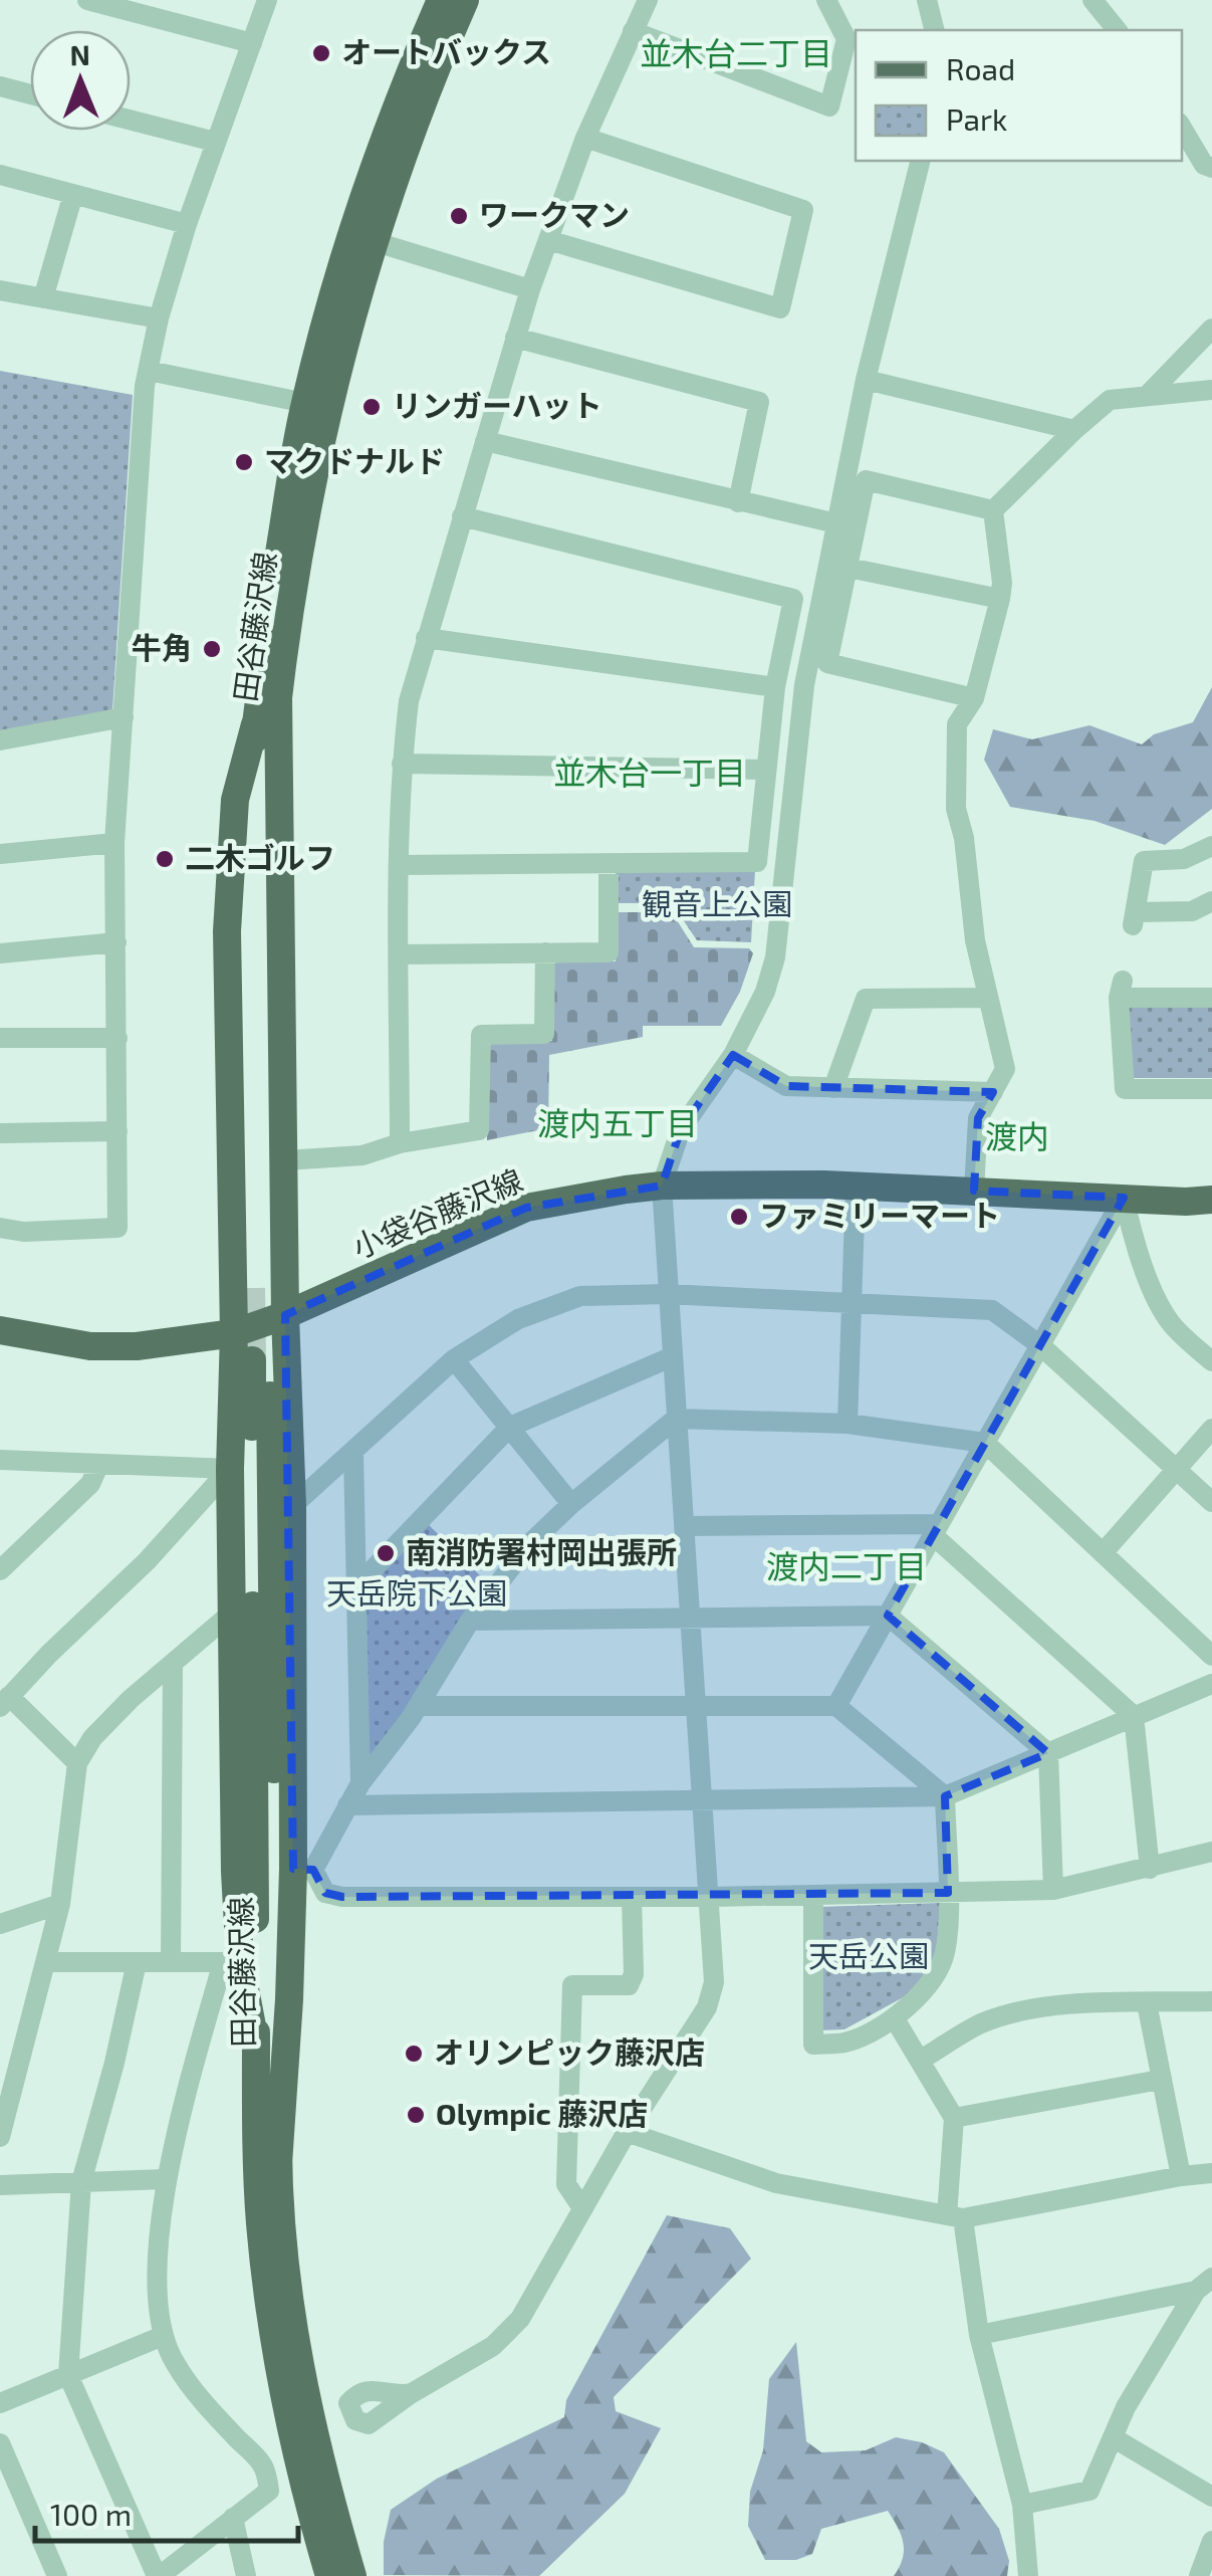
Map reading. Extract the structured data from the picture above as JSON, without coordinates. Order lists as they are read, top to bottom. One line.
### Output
{"streets":{"main road":["田谷藤沢線","小袋谷藤沢線"]},"districts":["並木台二丁目","並木台一丁目","渡内五丁目","渡内","渡内二丁目"],"parks":["観音上公園","天岳院下公園","天岳公園"],"places":["オートバックス","ワークマン","リンガーハット","マクドナルド","牛角","二木ゴルフ","ファミリーマート","南消防署村岡出張所","オリンピック藤沢店","Olympic 藤沢店"],"legend":["Road","Park"],"scale_bar":"100 m","north":"top"}
